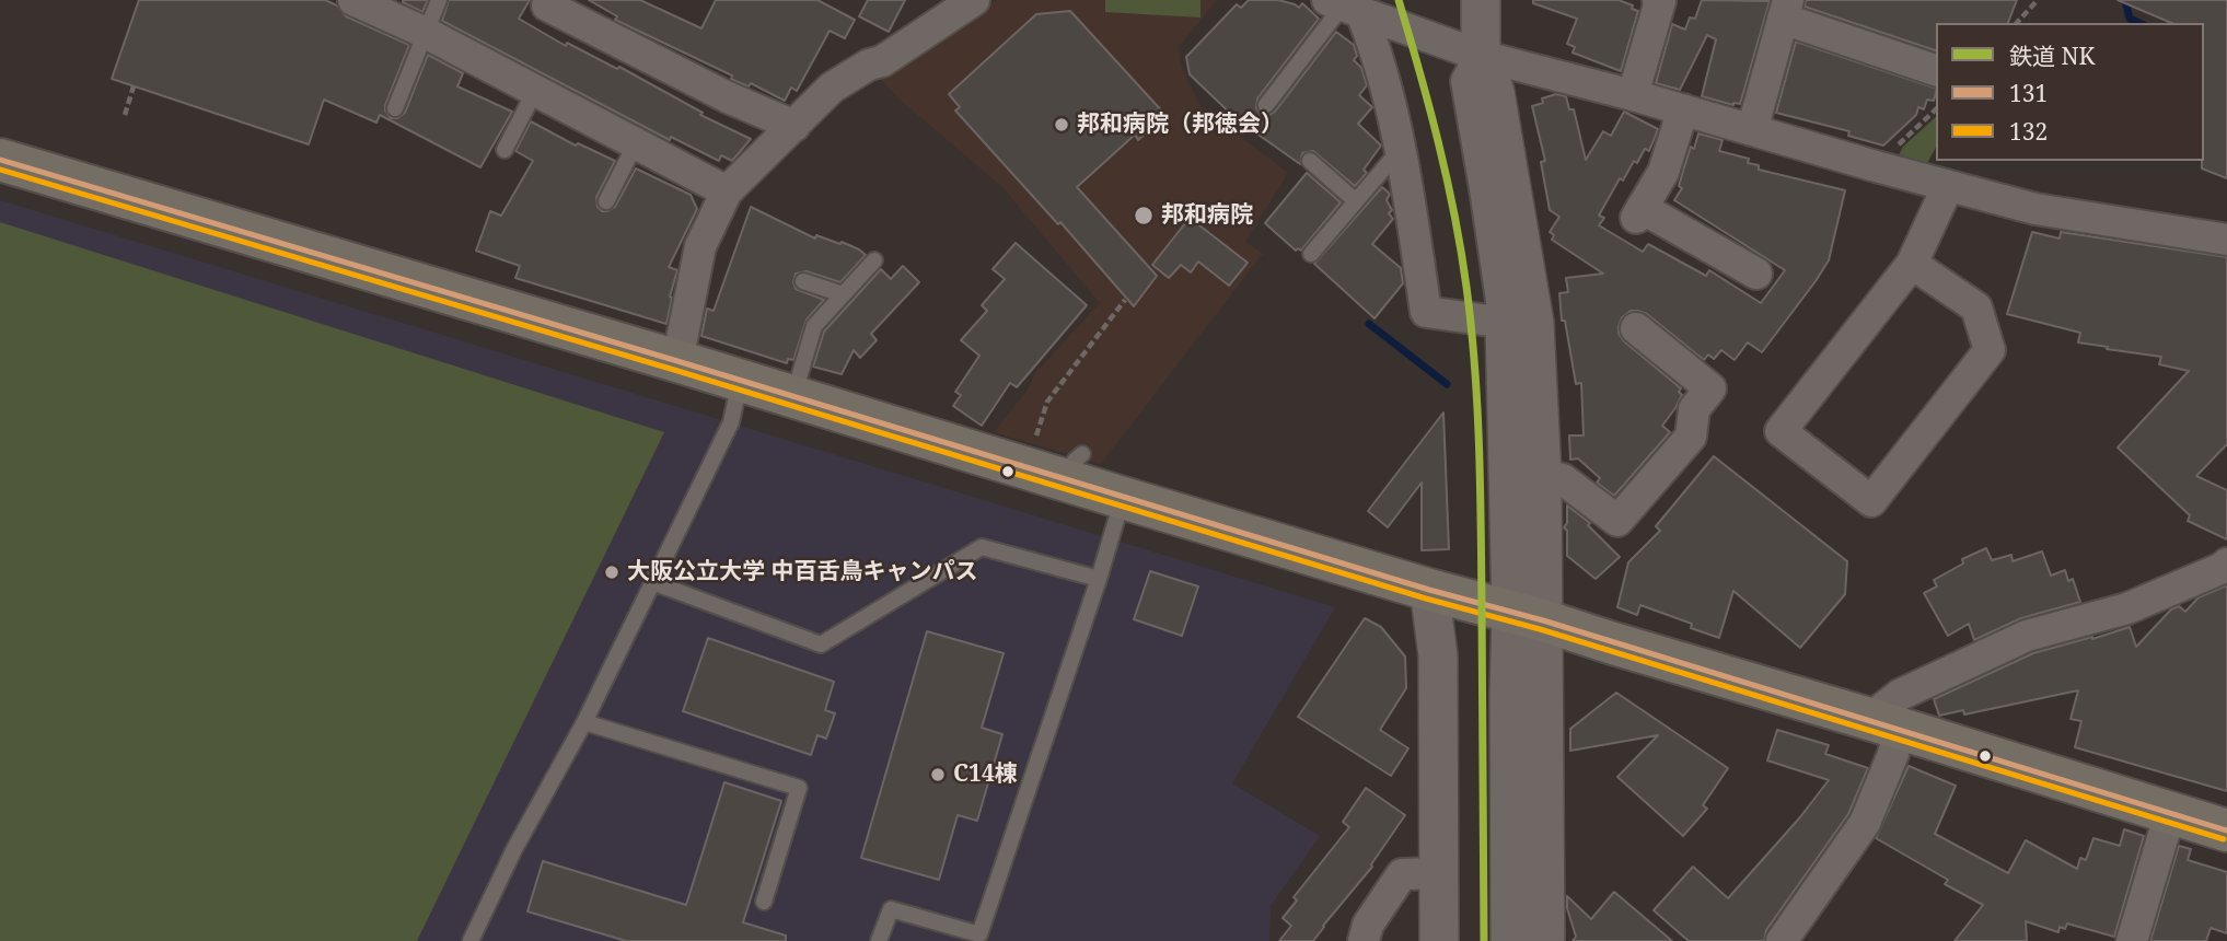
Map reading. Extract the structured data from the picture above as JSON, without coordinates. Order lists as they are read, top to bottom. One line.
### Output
{"places":["邦和病院（邦徳会）","邦和病院","大阪公立大学 中百舌鳥キャンパス","C14棟"],"lines":["rail line NK","transit line 131","transit line 132"],"legend":["鉄道 NK","131","132"]}
